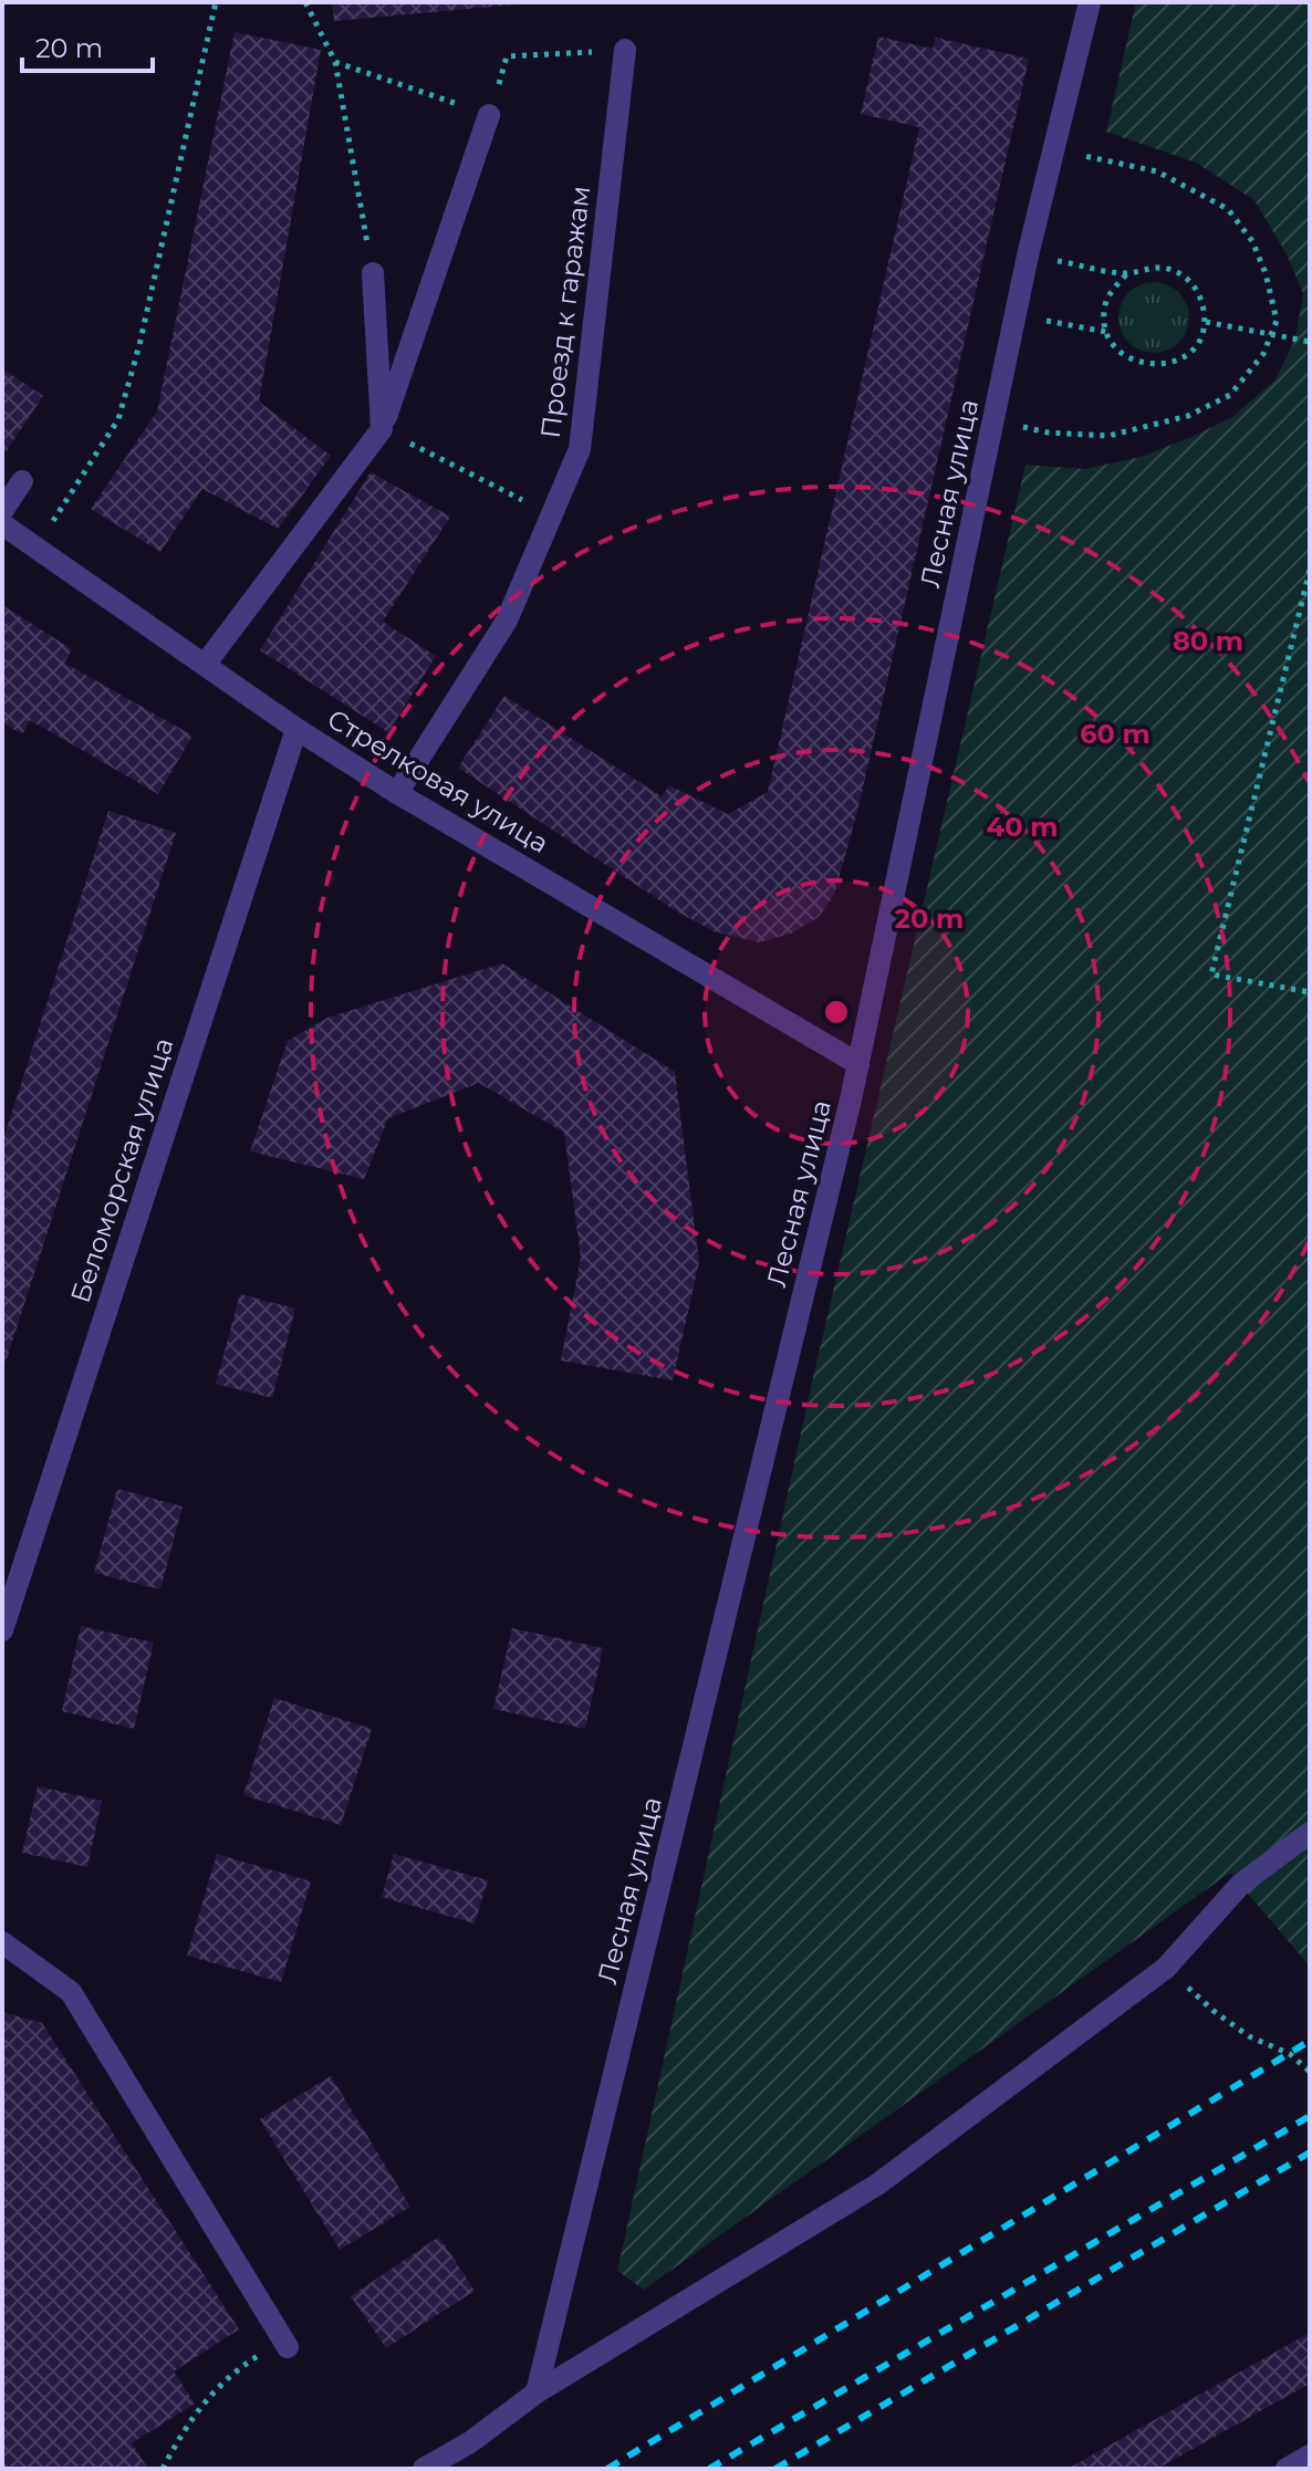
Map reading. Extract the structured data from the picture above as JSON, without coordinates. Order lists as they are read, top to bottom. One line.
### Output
{"streets":{"street":["Проезд к гаражам","Лесная улица","Стрелковая улица","Беломорская улица"]},"crossings":[["Проезд к гаражам","Стрелковая улица"],["Лесная улица","Стрелковая улица"],["Стрелковая улица","Беломорская улица"]],"scale_bar":"20 m","rings":["80 m","60 m","40 m","20 m"]}
